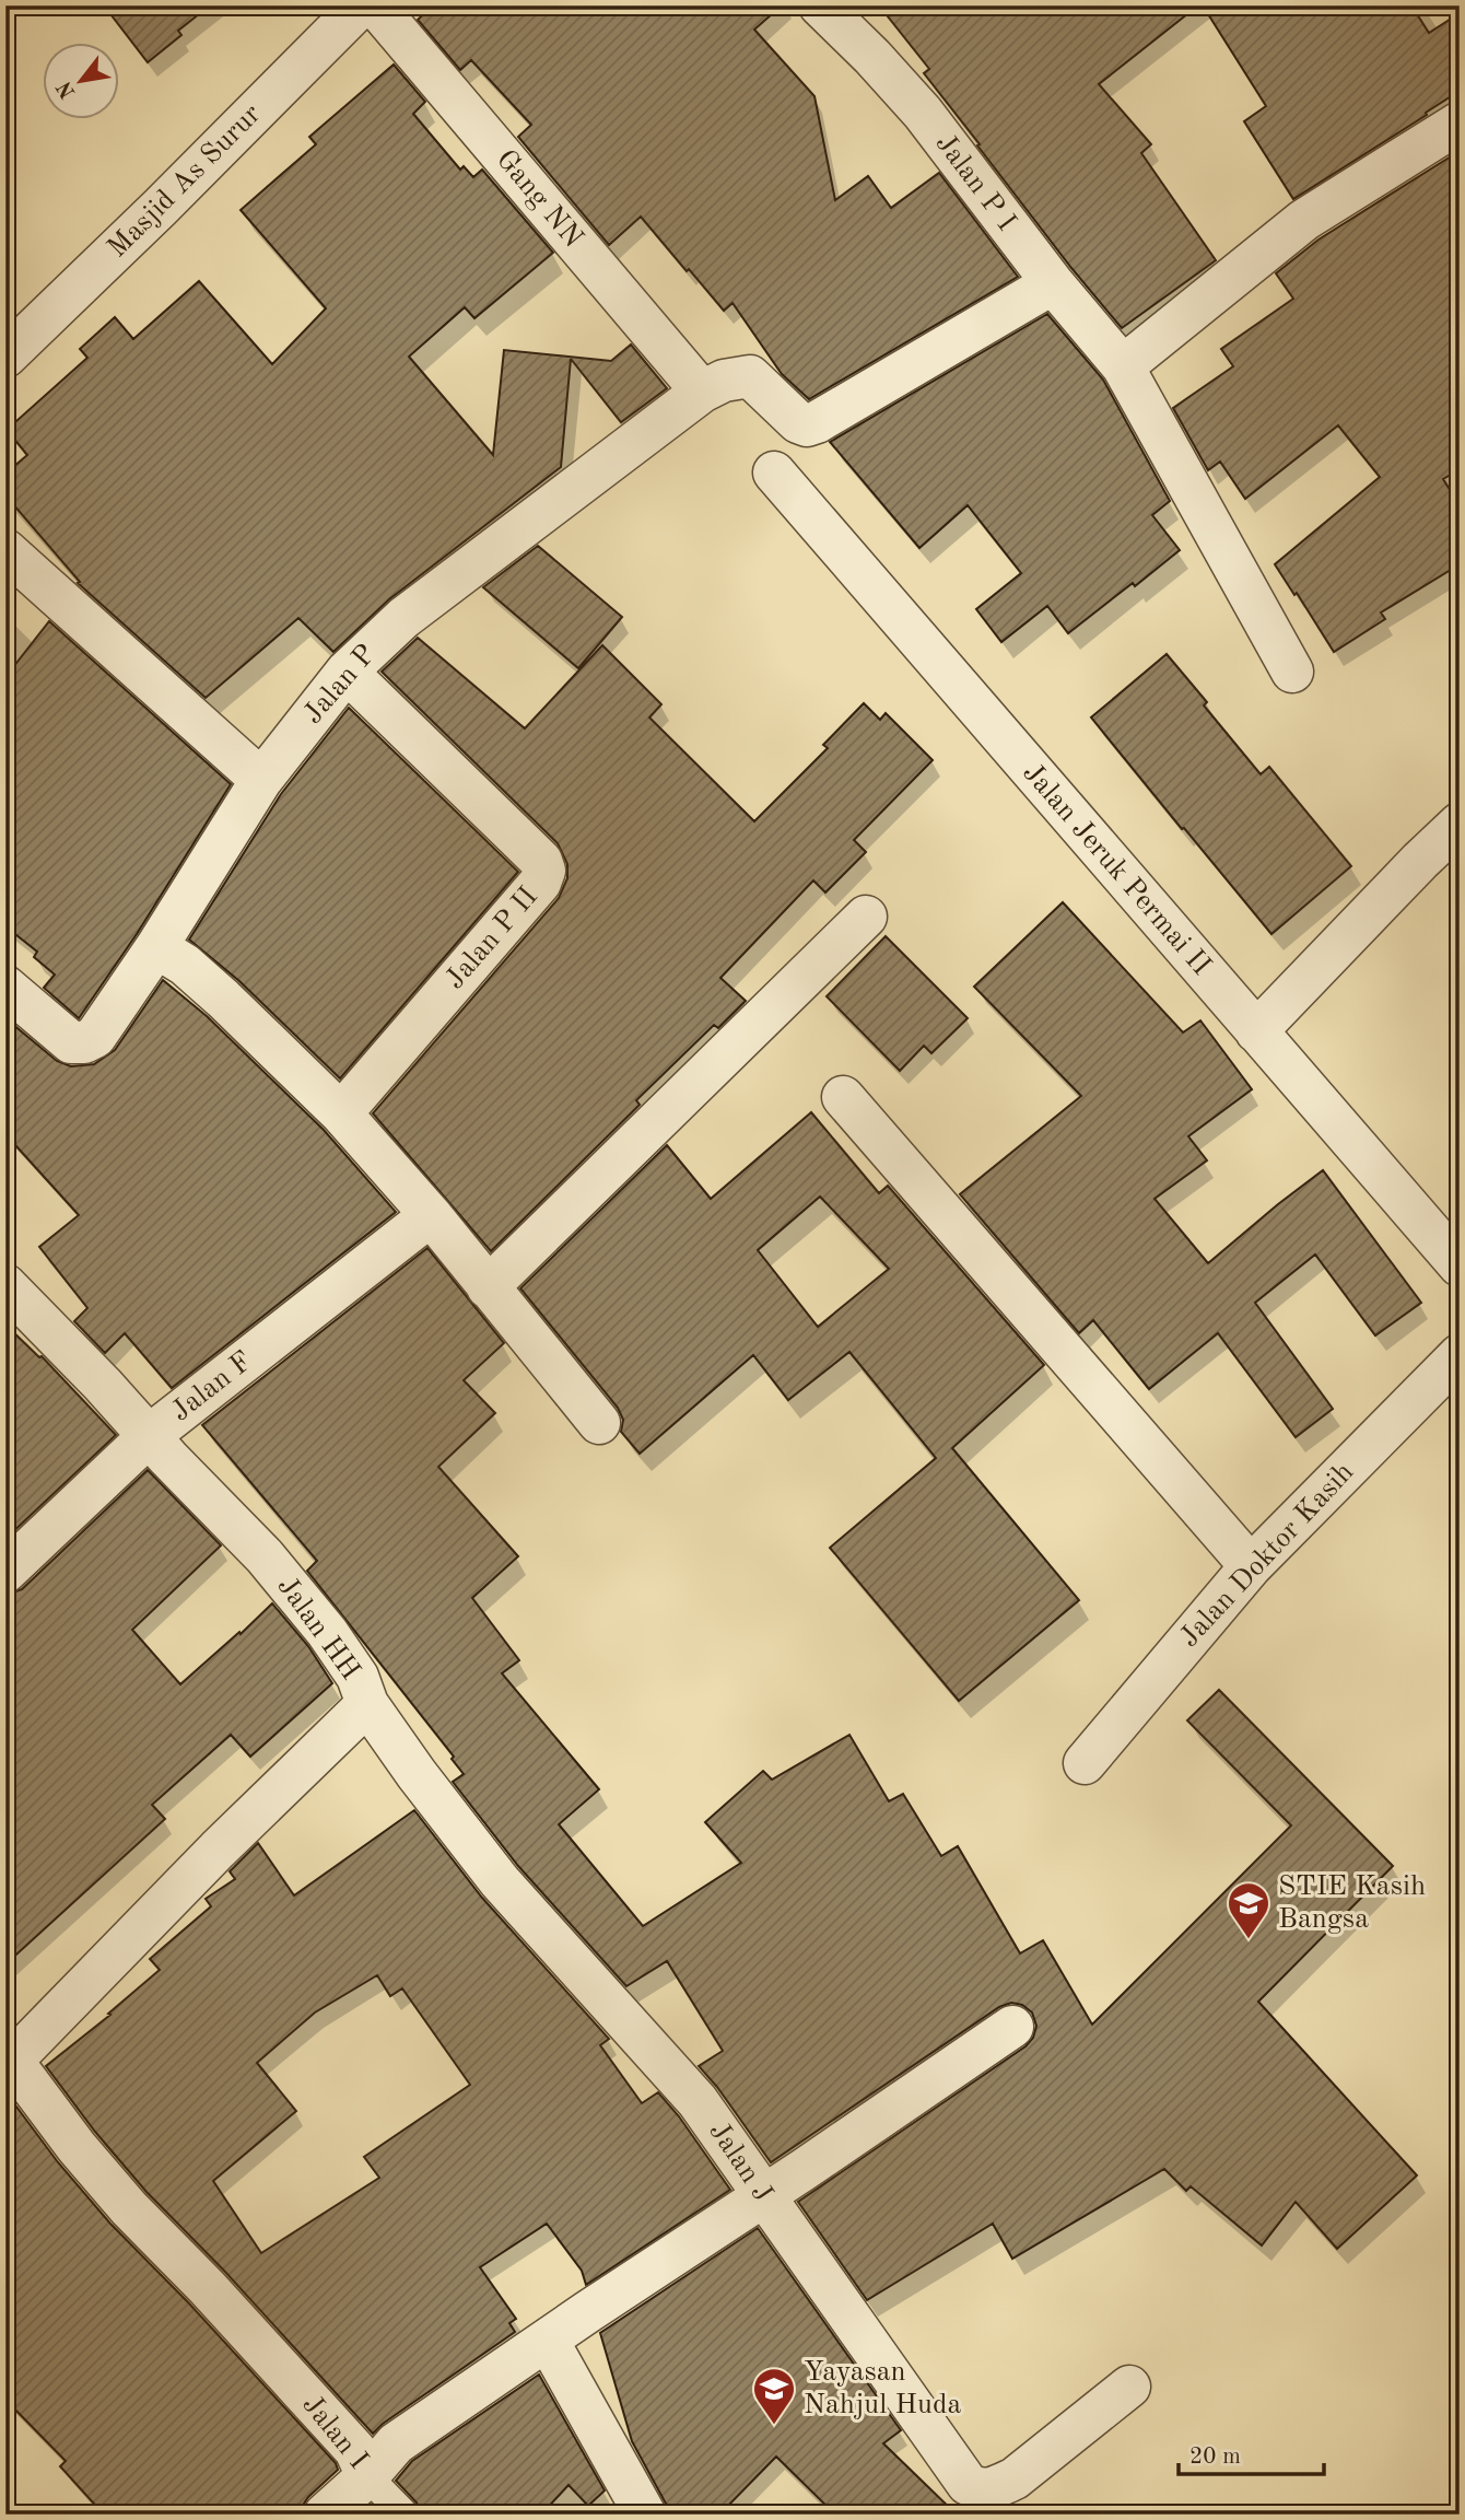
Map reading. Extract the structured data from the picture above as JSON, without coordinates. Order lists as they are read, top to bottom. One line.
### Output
{"streets":{"street":["Masjid As Surur","Jalan P I","Gang NN","Jalan P","Jalan Jeruk Permai II","Jalan P II","Jalan F","Jalan Doktor Kasih","Jalan HH","Jalan J","Jalan I"]},"crossings":[["Jalan P I","Jalan P"],["Gang NN","Jalan P"],["Jalan P","Jalan P II"],["Jalan F","Jalan HH"],["Jalan HH","Jalan J"],["Jalan HH","Jalan I"],["Jalan J","Jalan I"]],"places":{"school or university":["STIE Kasih Bangsa","Yayasan Nahjul Huda"]},"scale_bar":"20 m","north":"bottom left"}
